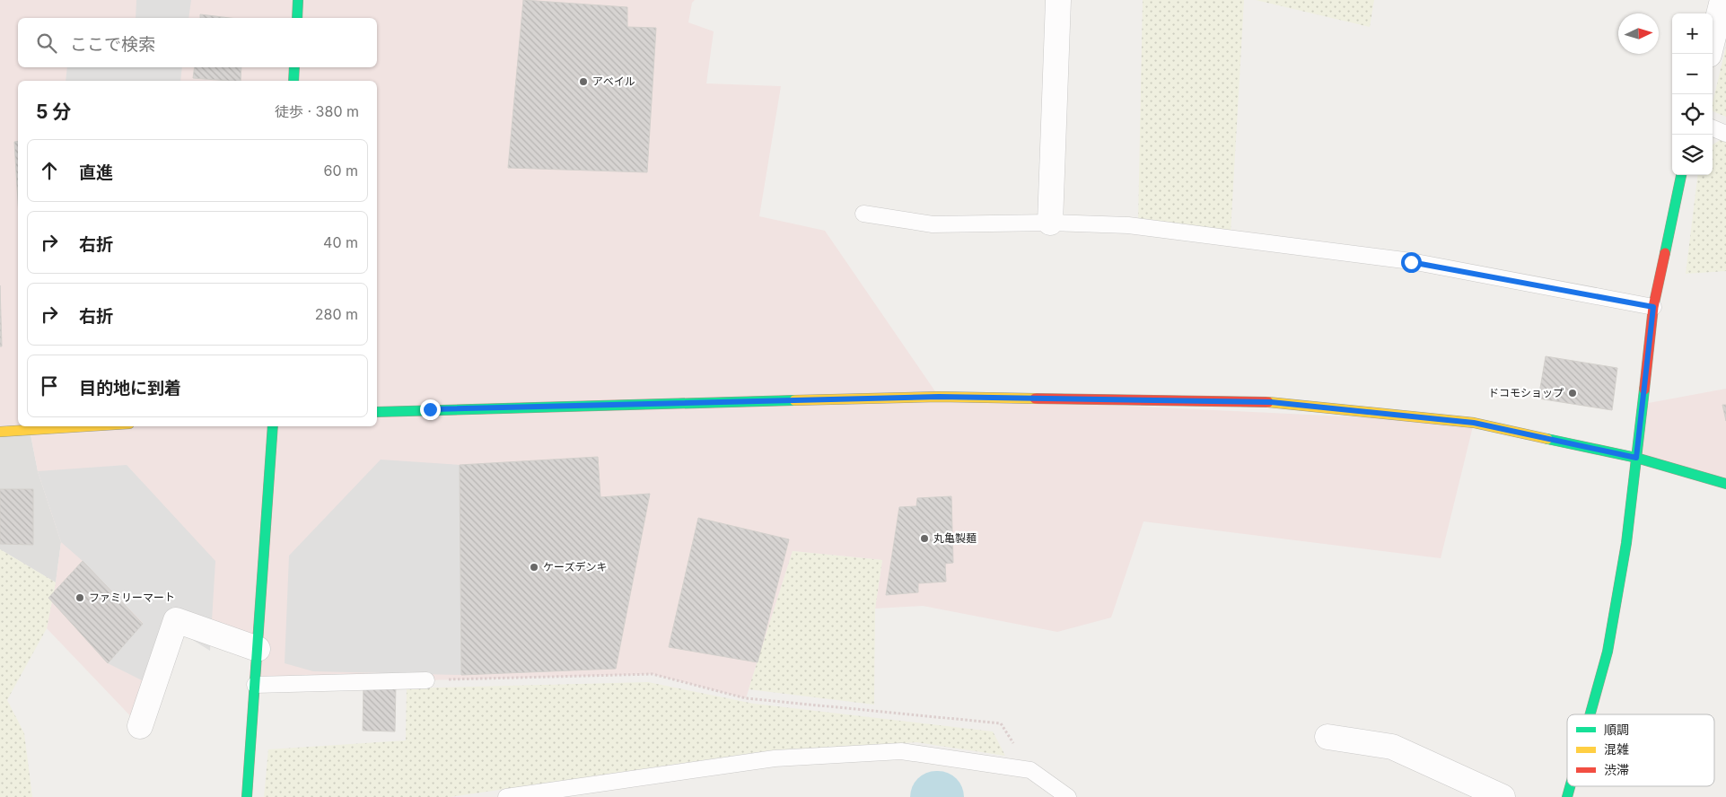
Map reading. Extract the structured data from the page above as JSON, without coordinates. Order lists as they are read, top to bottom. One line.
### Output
{"places":["アベイル","ドコモショップ","丸亀製麺","ケーズデンキ","ファミリーマート"],"legend":["順調","混雑","渋滞"],"north":"right","page":{"map_buttons":["+","−"],"search":"ここで検索","heading":["5 分","徒歩 · 380 m"],"list":[["直進","60 m"],["右折","40 m"],["右折","280 m"],"目的地に到着"]}}
